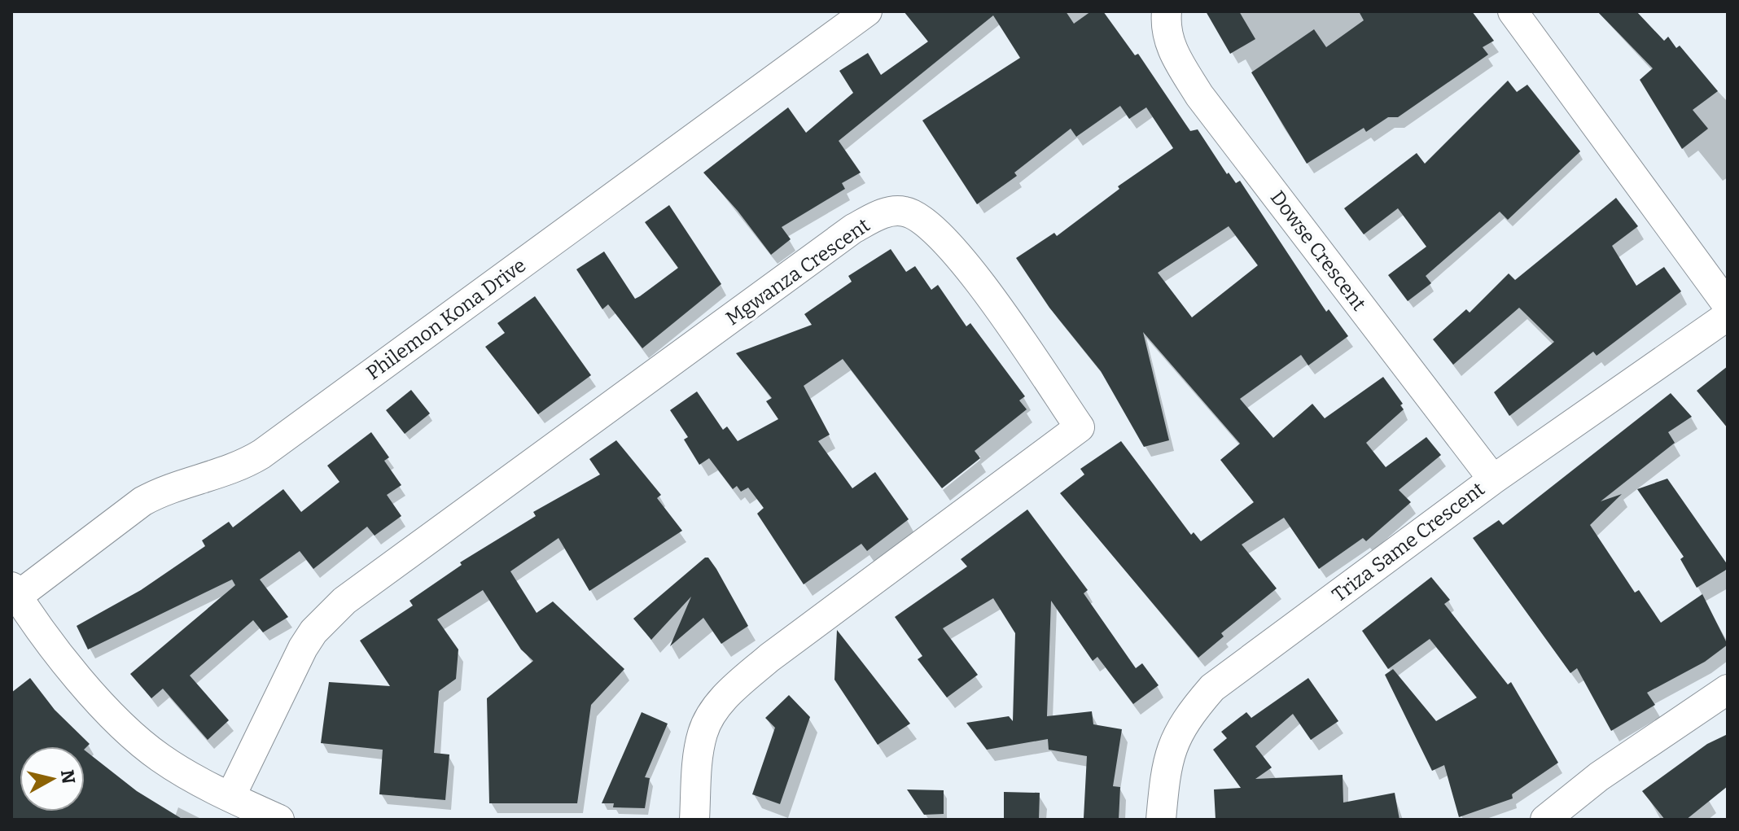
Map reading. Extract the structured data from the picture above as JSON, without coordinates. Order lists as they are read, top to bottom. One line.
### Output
{"streets":{"street":["Dowse Crescent","Mgwanza Crescent","Philemon Kona Drive","Triza Same Crescent"]},"crossings":[["Dowse Crescent","Triza Same Crescent"]],"north":"right"}
